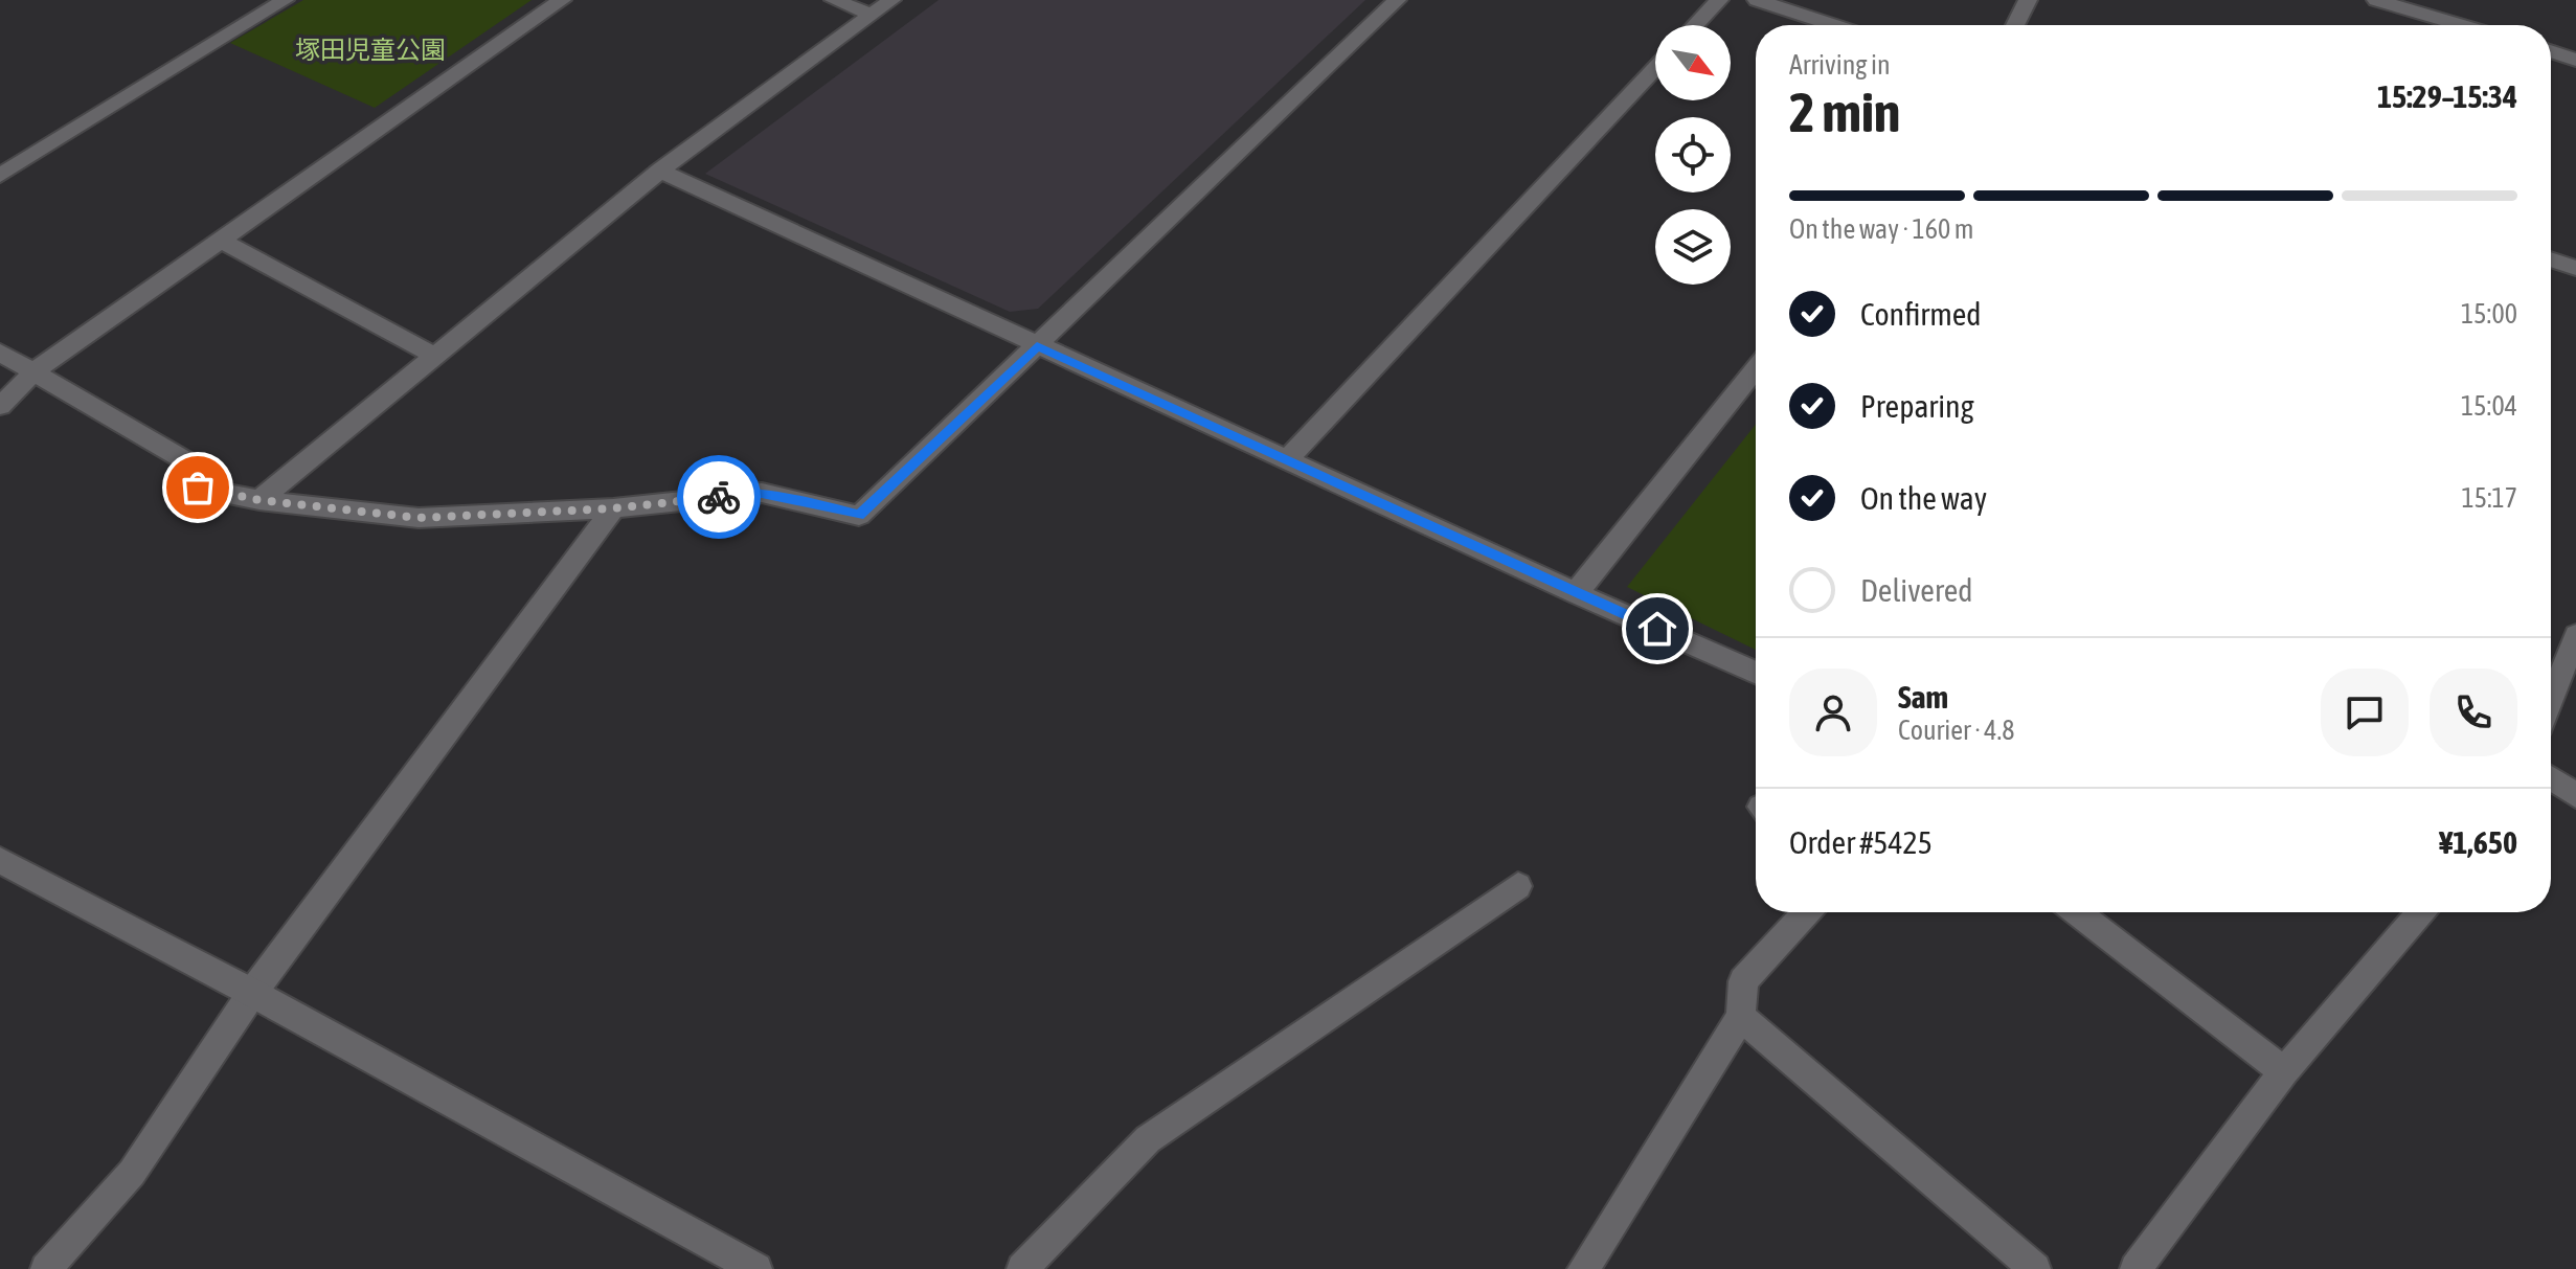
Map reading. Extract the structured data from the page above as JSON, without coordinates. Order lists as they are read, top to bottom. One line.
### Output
{"parks":["塚田児童公園"],"north":"bottom right","page":{"heading":["2 min","Arriving in","15:29–15:34"],"panel":["Sam","Courier · 4.8","Order #5425","¥1,650"],"bar":"On the way · 160 m","list":[["Confirmed","15:00"],["Preparing","15:04"],["On the way","15:17"],"Delivered"]}}
